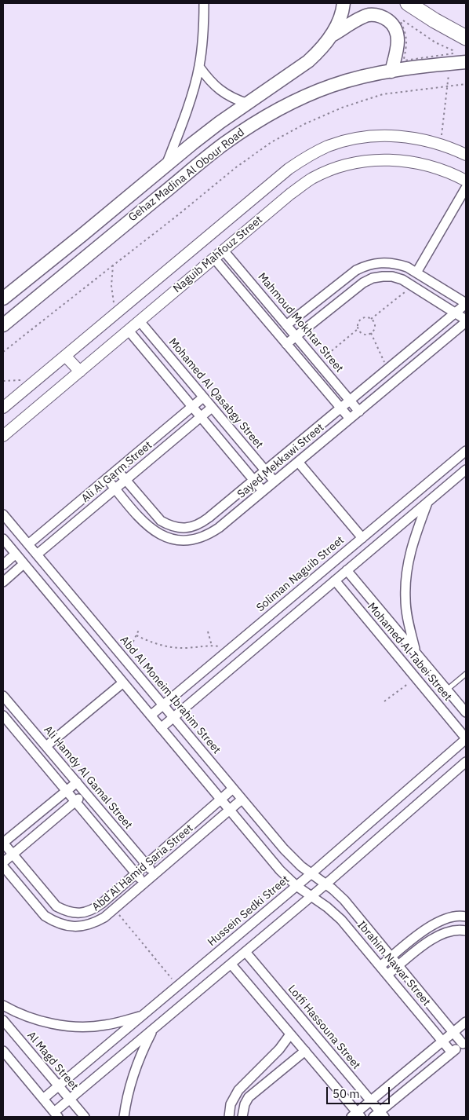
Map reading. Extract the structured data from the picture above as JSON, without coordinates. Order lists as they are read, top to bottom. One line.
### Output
{"streets":{"main road":["Gehaz Madina Al Obour Road"],"street":["Naguib Mahfouz Street","Mahmoud Mokhtar Street","Mohamed Al Qasabgy Street","Sayed Mekkawi Street","Ali Al Garm Street","Soliman Naguib Street","Mohamed Al Tabei Street","Abd Al Moneim Ibrahim Street","Ali Hamdy Al Gamal Street","Abd Al Hamid Saria Street","Hussein Sedki Street","Ibrahim Nawar Street","Lotfi Hassouna Street","Al Magd Street"]},"crossings":[["Naguib Mahfouz Street","Mahmoud Mokhtar Street"],["Naguib Mahfouz Street","Mohamed Al Qasabgy Street"],["Mahmoud Mokhtar Street","Sayed Mekkawi Street"],["Mohamed Al Qasabgy Street","Sayed Mekkawi Street"],["Mohamed Al Qasabgy Street","Ali Al Garm Street"],["Sayed Mekkawi Street","Ali Al Garm Street"],["Ali Al Garm Street","Abd Al Moneim Ibrahim Street"],["Soliman Naguib Street","Abd Al Moneim Ibrahim Street"],["Mohamed Al Tabei Street","Hussein Sedki Street"],["Abd Al Moneim Ibrahim Street","Abd Al Hamid Saria Street"],["Abd Al Moneim Ibrahim Street","Hussein Sedki Street"],["Abd Al Moneim Ibrahim Street","Ibrahim Nawar Street"],["Ali Hamdy Al Gamal Street","Abd Al Hamid Saria Street"],["Hussein Sedki Street","Al Magd Street"]],"scale_bar":"50 m"}
